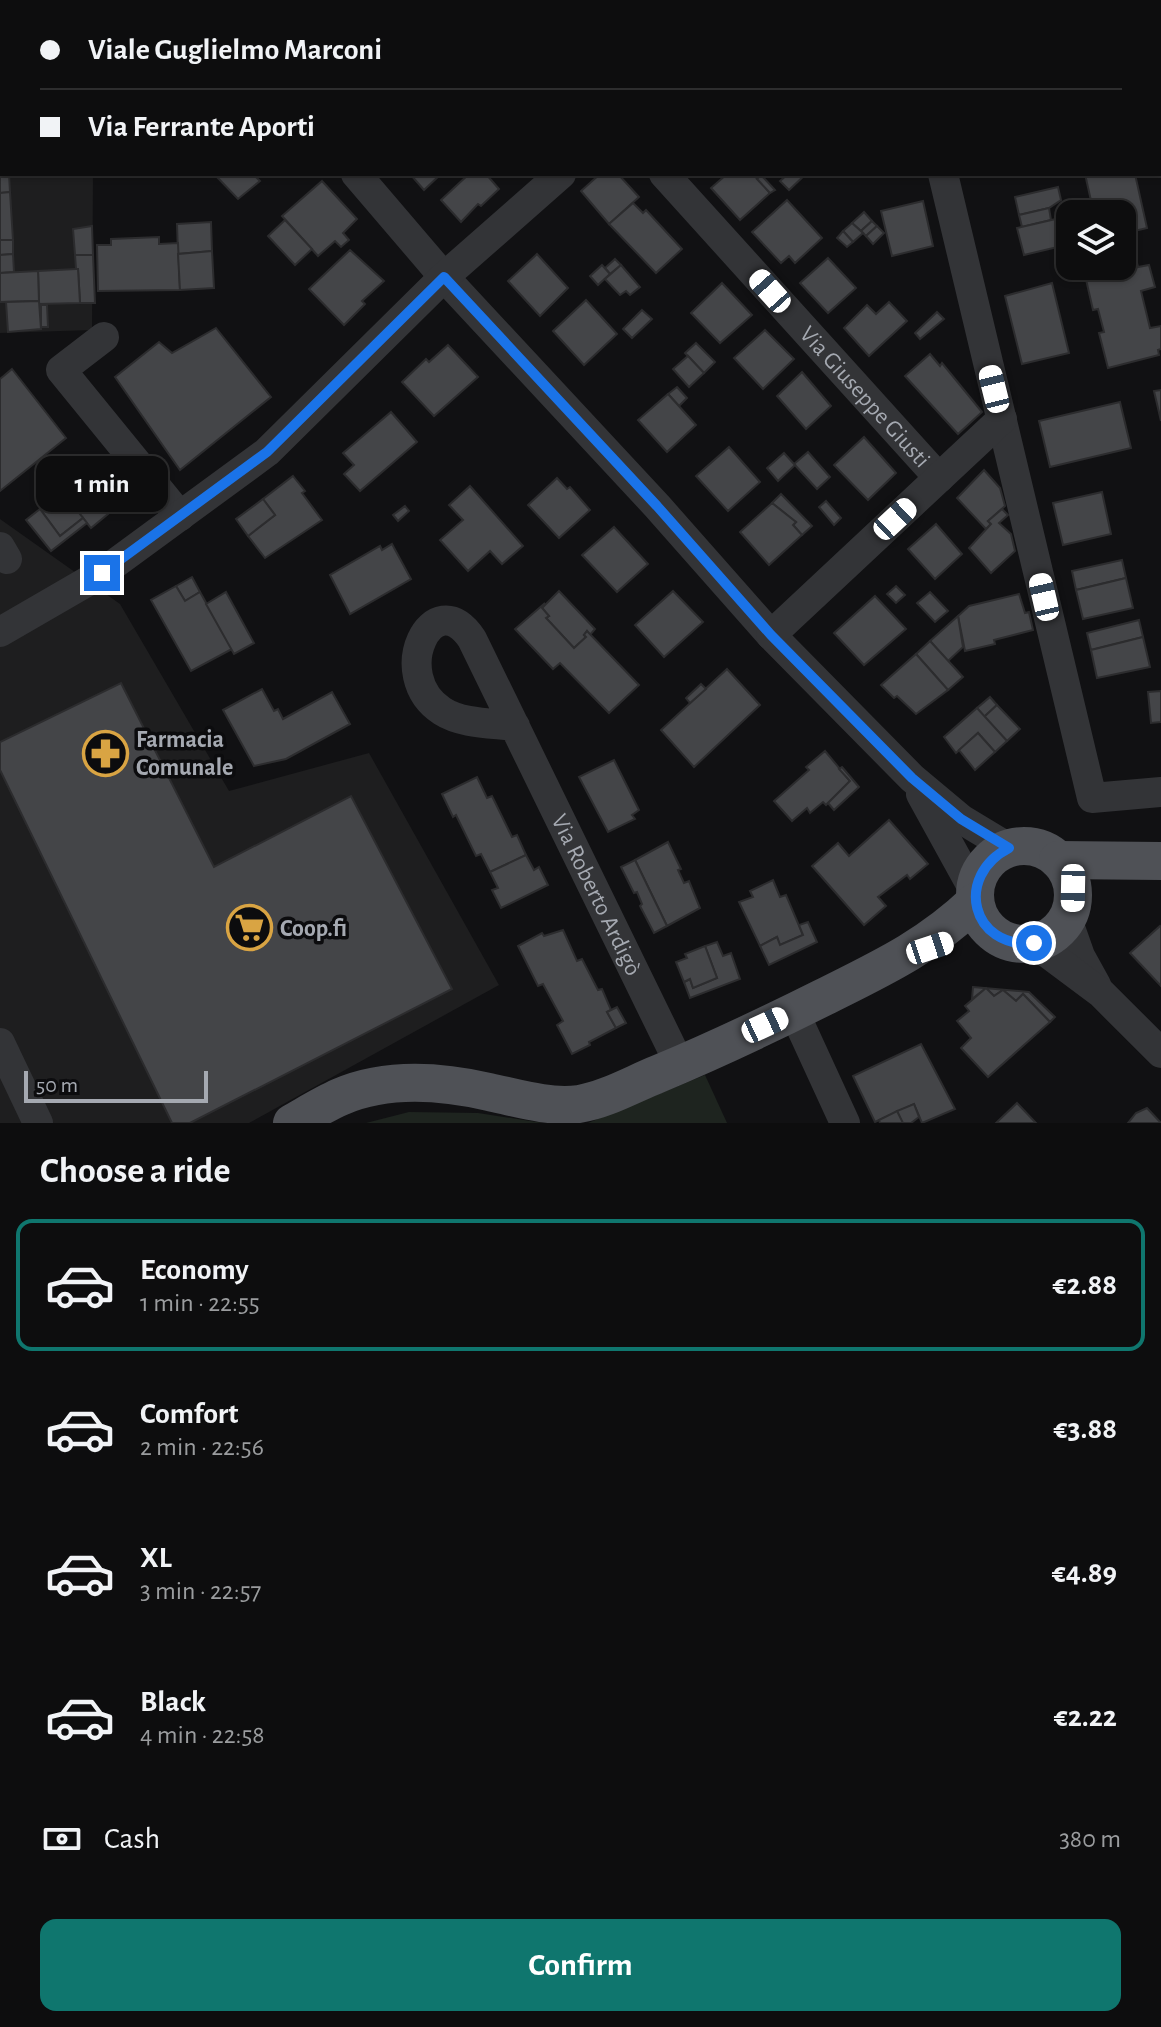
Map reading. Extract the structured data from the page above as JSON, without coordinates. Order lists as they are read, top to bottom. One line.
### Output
{"streets":{"street":["Via Giuseppe Giusti","Via Roberto Ardigò"]},"places":{"pharmacy":["Farmacia Comunale"],"supermarket":["Coop.fi"]},"scale_bar":"50 m","page":{"banner":["Viale Guglielmo Marconi","Via Ferrante Aporti"],"bubble":"1 min","scale":"50 m","heading":"Choose a ride","list":[{"name":"Economy","note":"1 min · 22:55","value":"€2.88"},{"name":"Comfort","note":"2 min · 22:56","value":"€3.88"},{"name":"XL","note":"3 min · 22:57","value":"€4.89"},{"name":"Black","note":"4 min · 22:58","value":"€2.22"}],"pay":["Cash","380 m"],"buttons":"Confirm"}}
